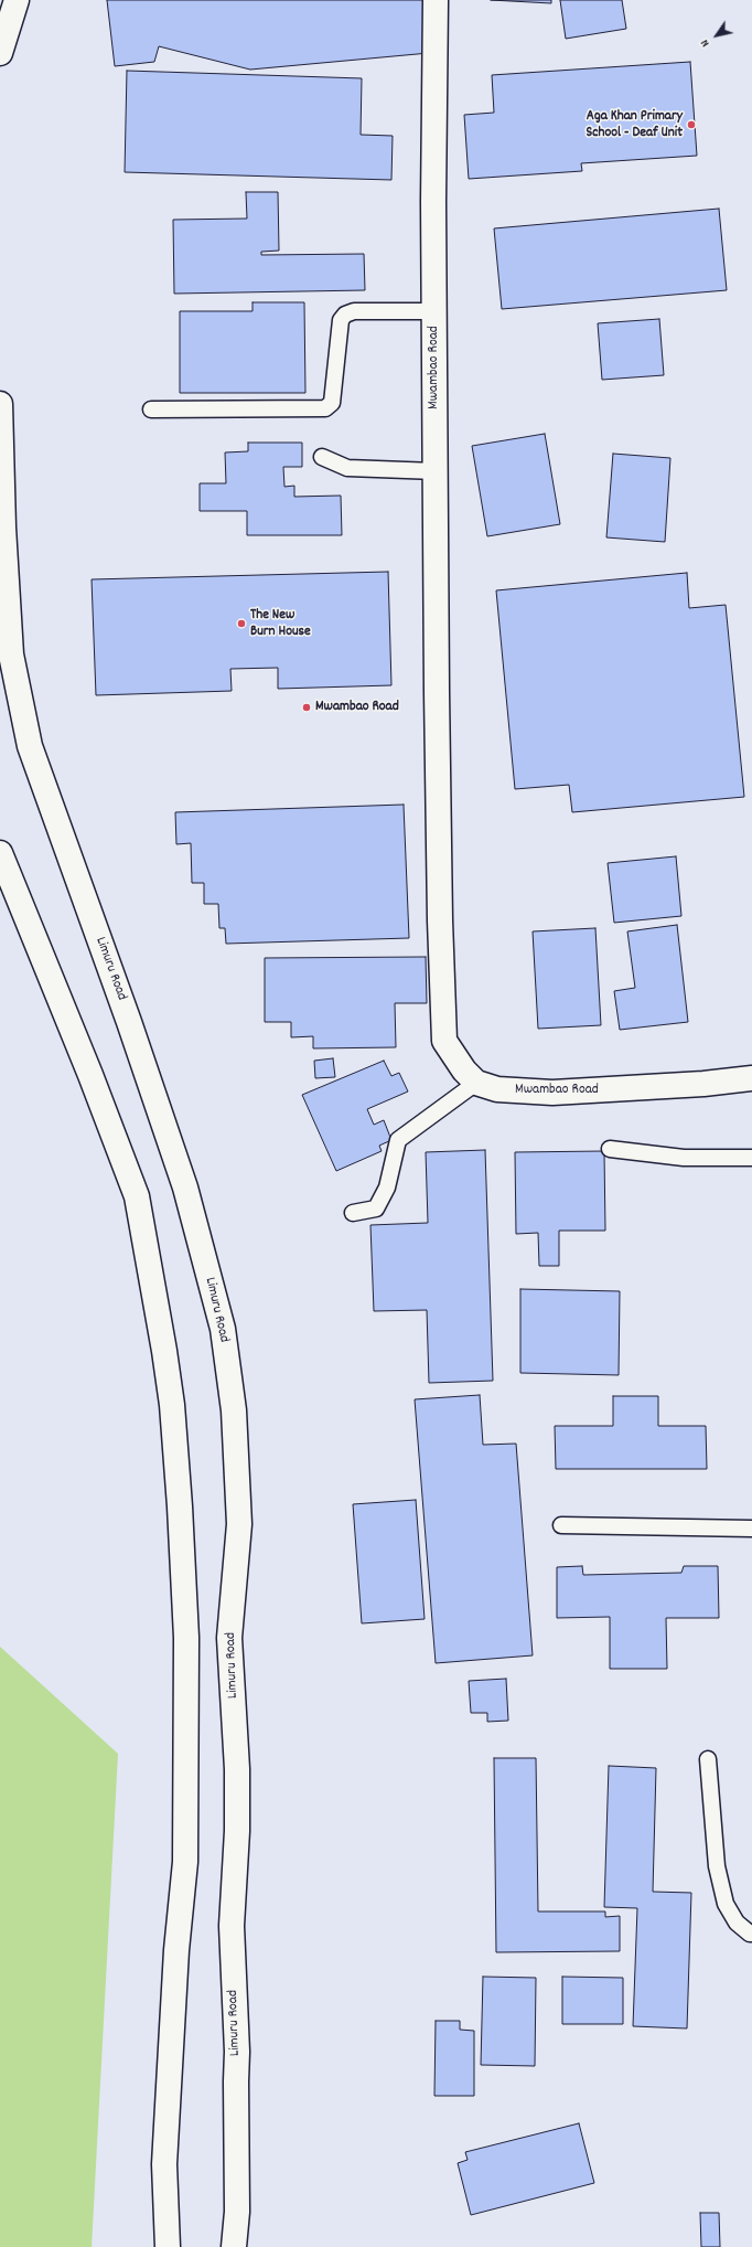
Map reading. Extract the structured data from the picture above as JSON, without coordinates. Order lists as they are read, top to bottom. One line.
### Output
{"streets":{"main road":["Mwambao Road","Limuru Road"]},"places":["Aga Khan Primary School - Deaf Unit","The New Burn House","Mwambao Road"],"north":"bottom left"}
